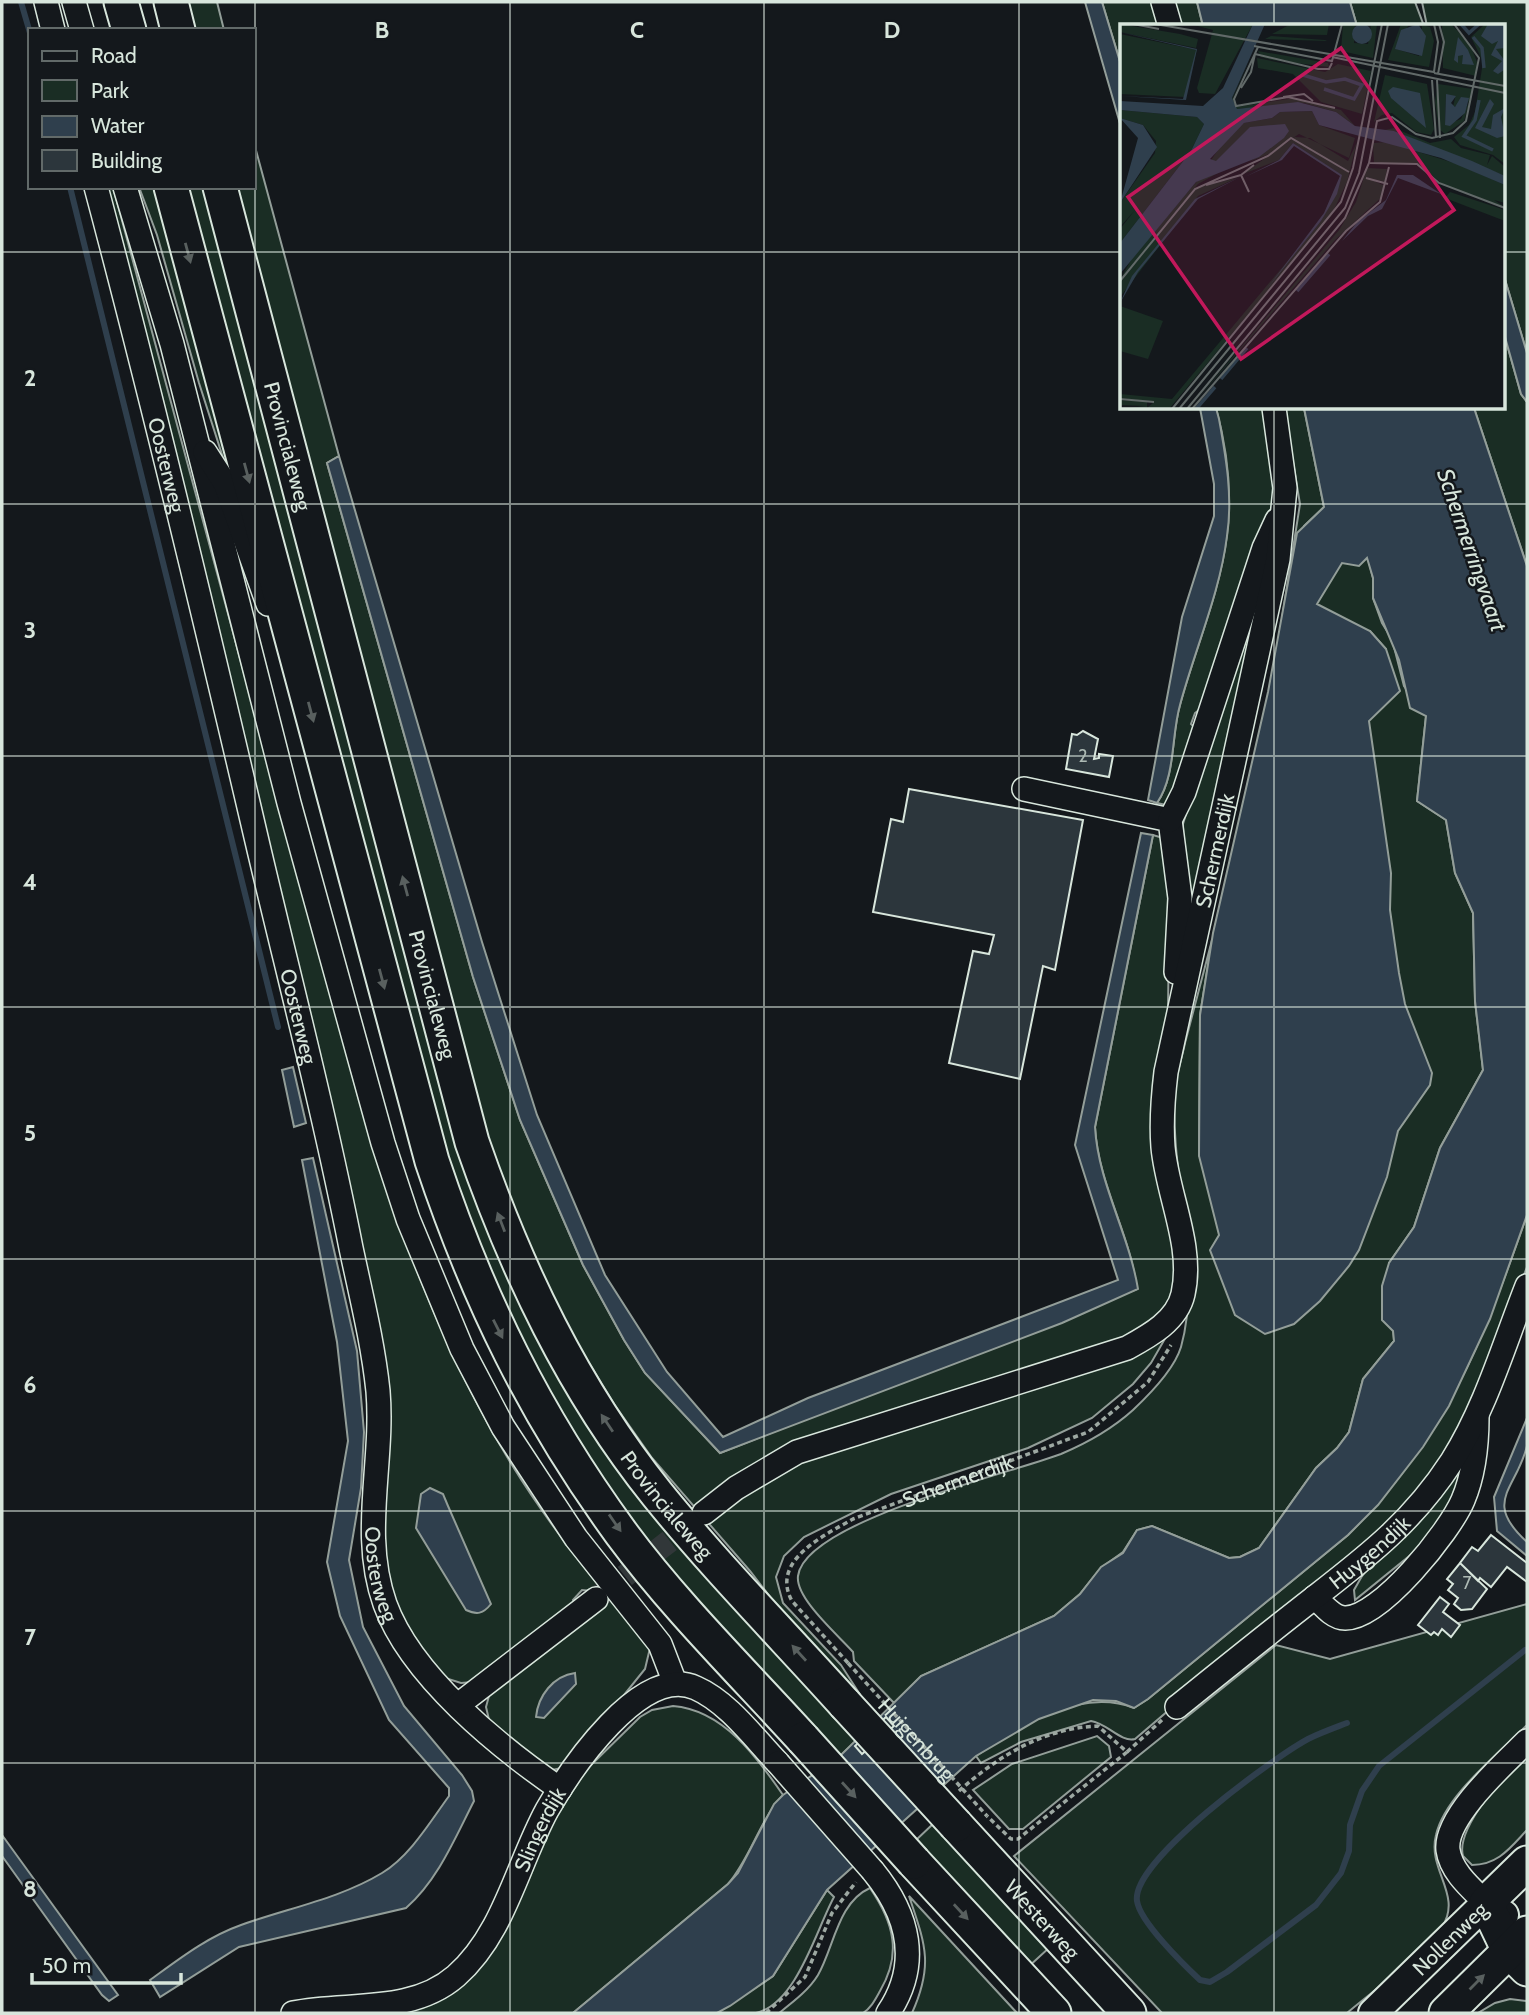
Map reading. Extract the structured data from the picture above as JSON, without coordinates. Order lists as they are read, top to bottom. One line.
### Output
{"streets":{"highway":["Provincialeweg","Huigenbrug","Westerweg","Nollenweg"],"street":["Oosterweg","Schermerdijk","Huygendijk","Slingerdijk"]},"crossings":[["Provincialeweg","Huigenbrug"],["Oosterweg","Slingerdijk"],["Schermerdijk","Huigenbrug"],["Huigenbrug","Westerweg"]],"water":["Schermerringvaart"],"house_numbers":["2","7"],"legend":["Road","Park","Water","Building"],"scale_bar":"50 m","grid":{"columns":["B","C","D"],"rows":["2","3","4","5","6","7","8"]}}
